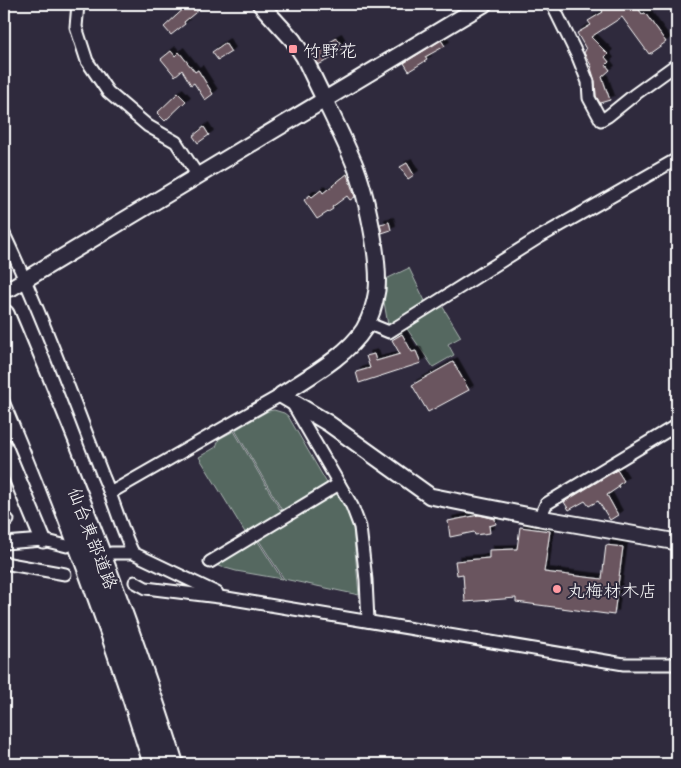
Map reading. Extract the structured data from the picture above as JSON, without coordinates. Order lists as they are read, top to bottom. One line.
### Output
{"streets":{"highway":["仙台東部道路"]},"places":{"transit":["竹野花"],"other":["丸梅材木店"]}}
